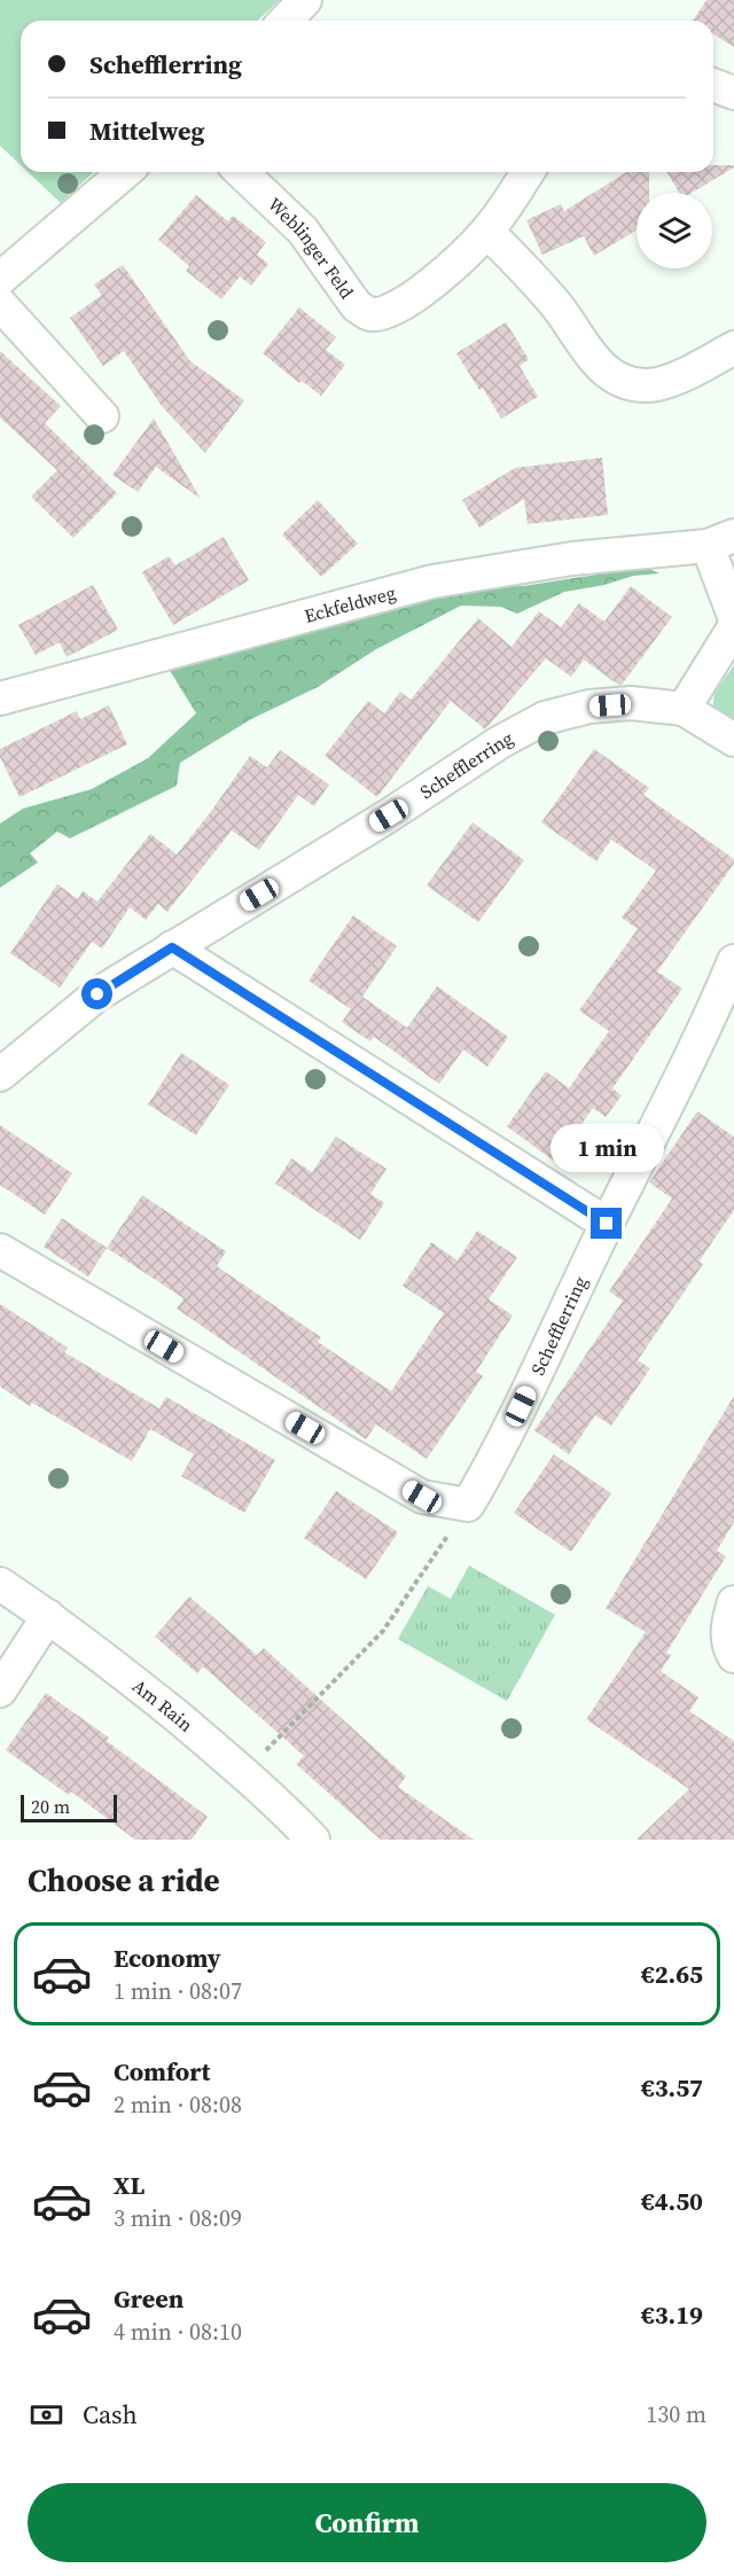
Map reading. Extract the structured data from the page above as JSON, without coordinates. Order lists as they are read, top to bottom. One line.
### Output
{"streets":{"street":["Weblinger Feld","Eckfeldweg","Schefflerring","Am Rain"]},"scale_bar":"20 m","page":{"banner":["Schefflerring","Mittelweg"],"bubble":"1 min","scale":"20 m","heading":"Choose a ride","list":[{"name":"Economy","note":"1 min · 08:07","value":"€2.65"},{"name":"Comfort","note":"2 min · 08:08","value":"€3.57"},{"name":"XL","note":"3 min · 08:09","value":"€4.50"},{"name":"Green","note":"4 min · 08:10","value":"€3.19"}],"pay":["Cash","130 m"],"buttons":"Confirm"}}
